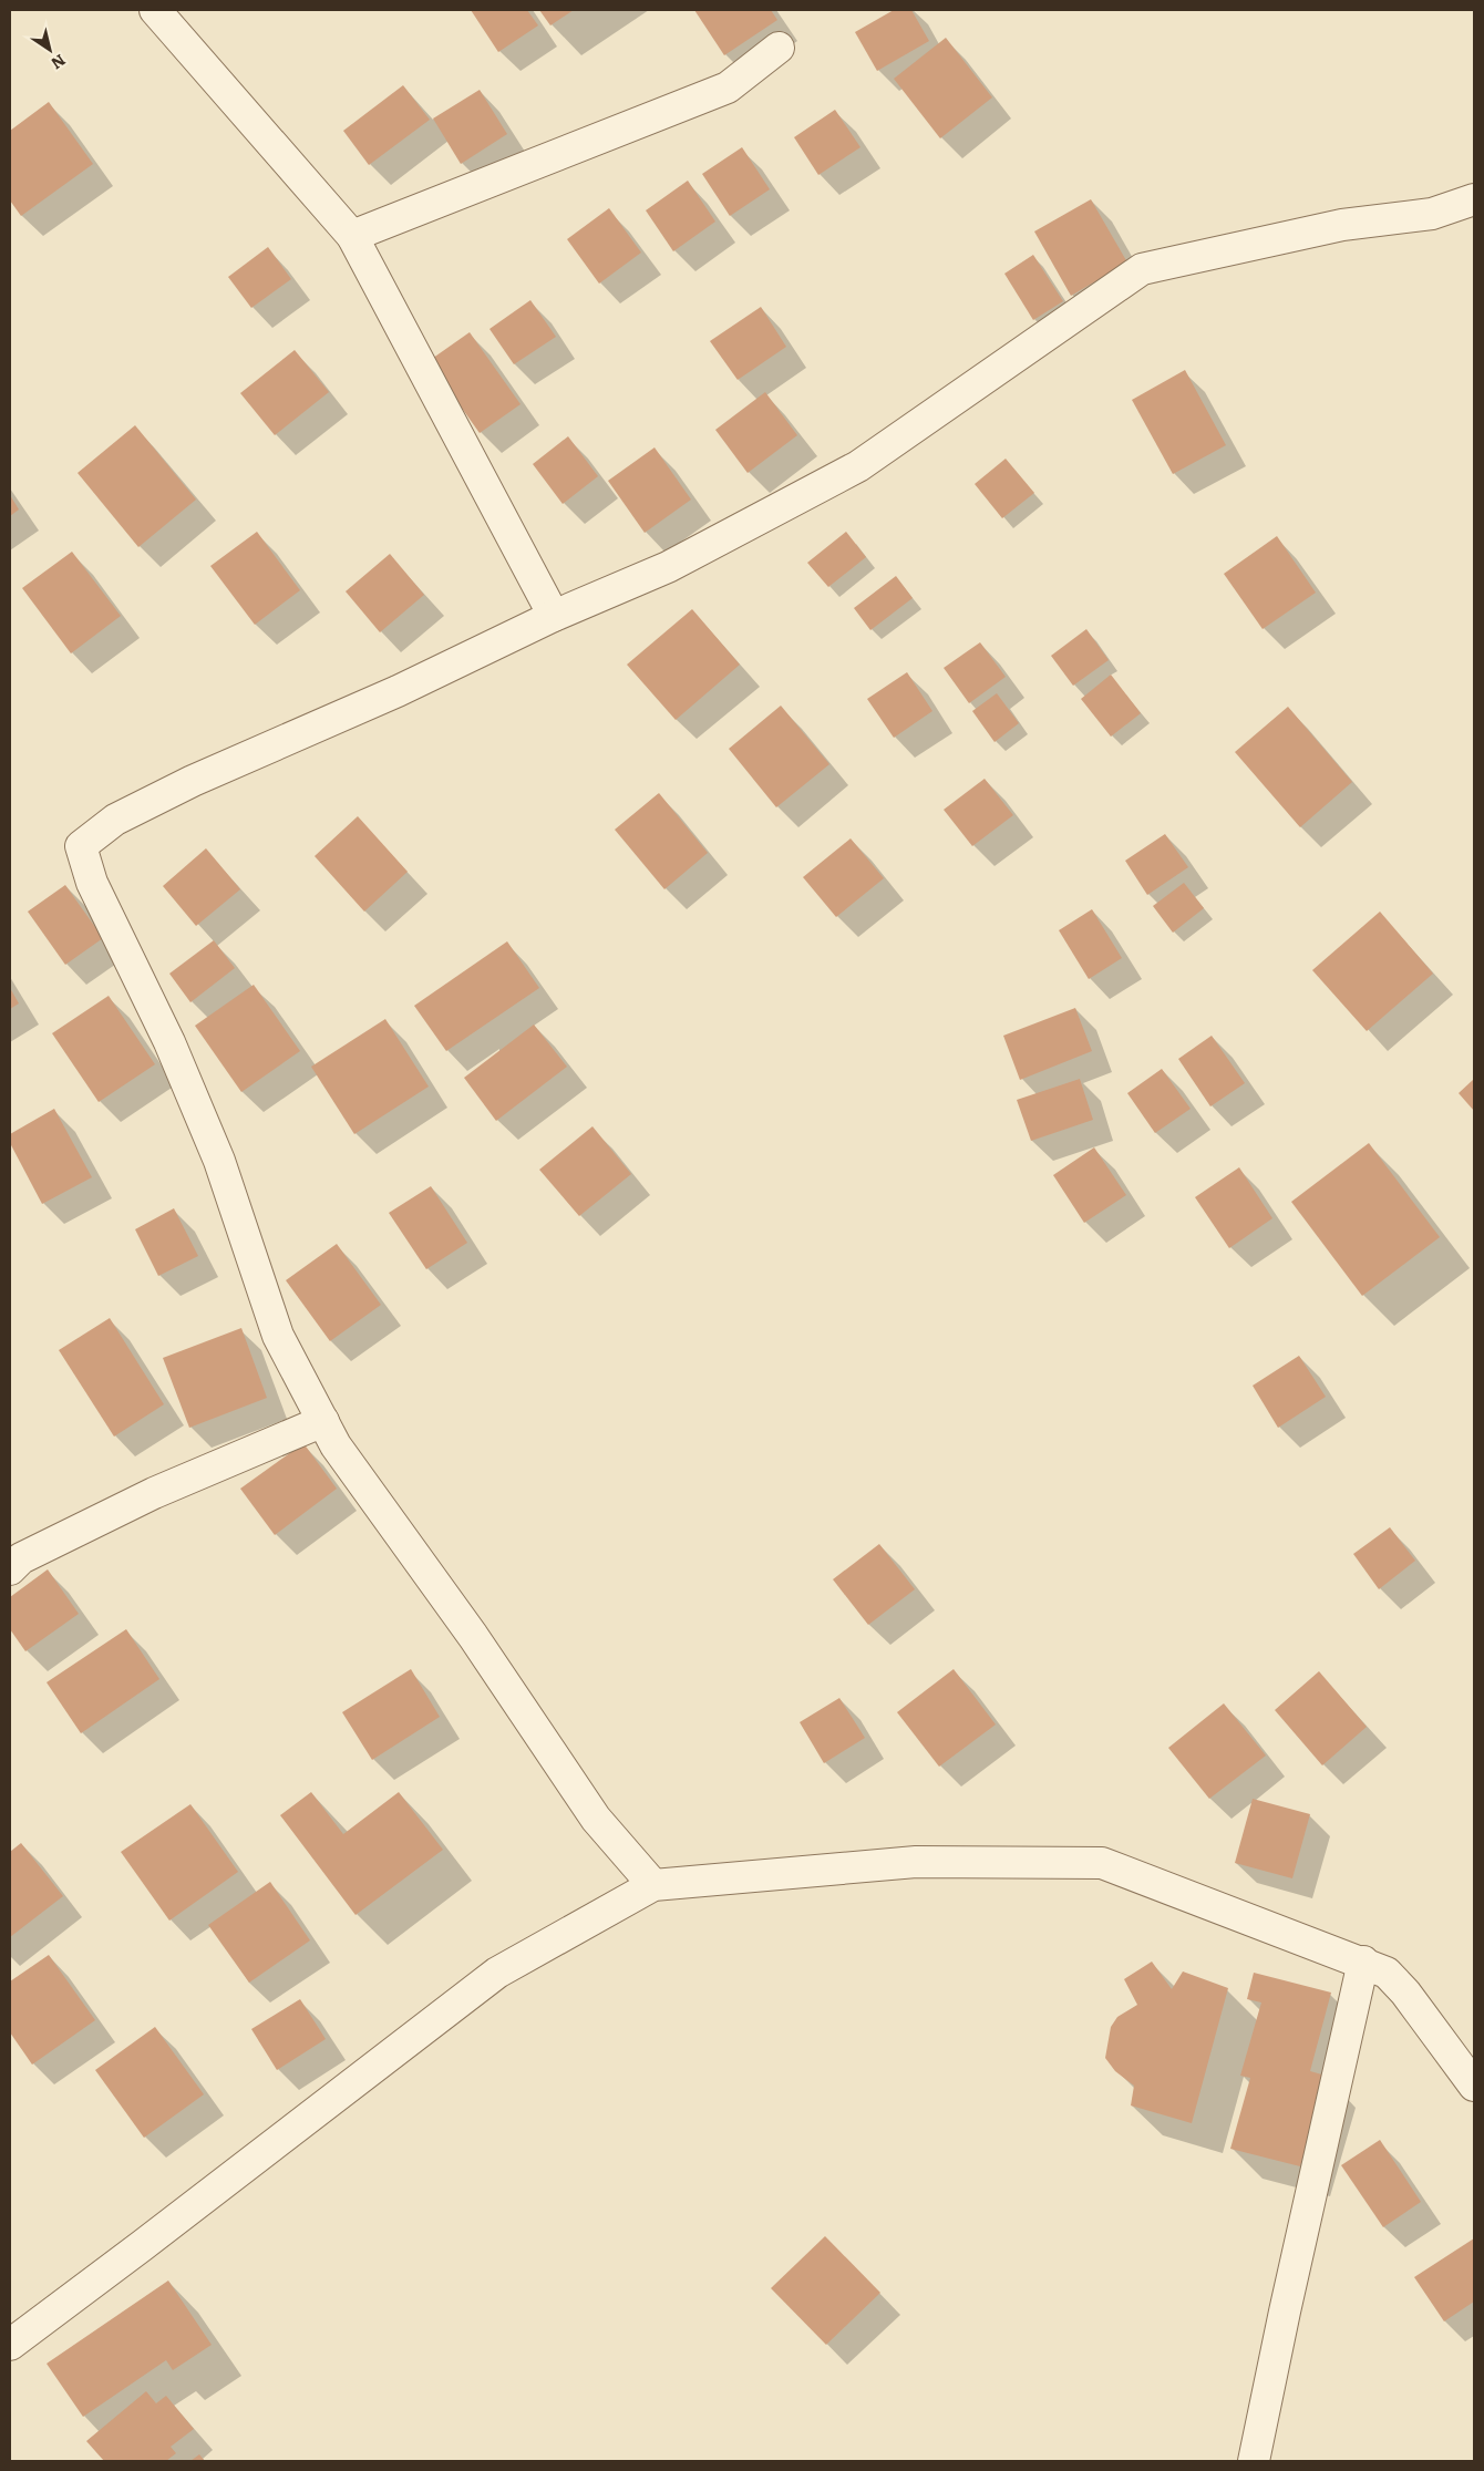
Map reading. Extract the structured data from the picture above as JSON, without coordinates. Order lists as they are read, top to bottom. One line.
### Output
{"north":"bottom right"}
